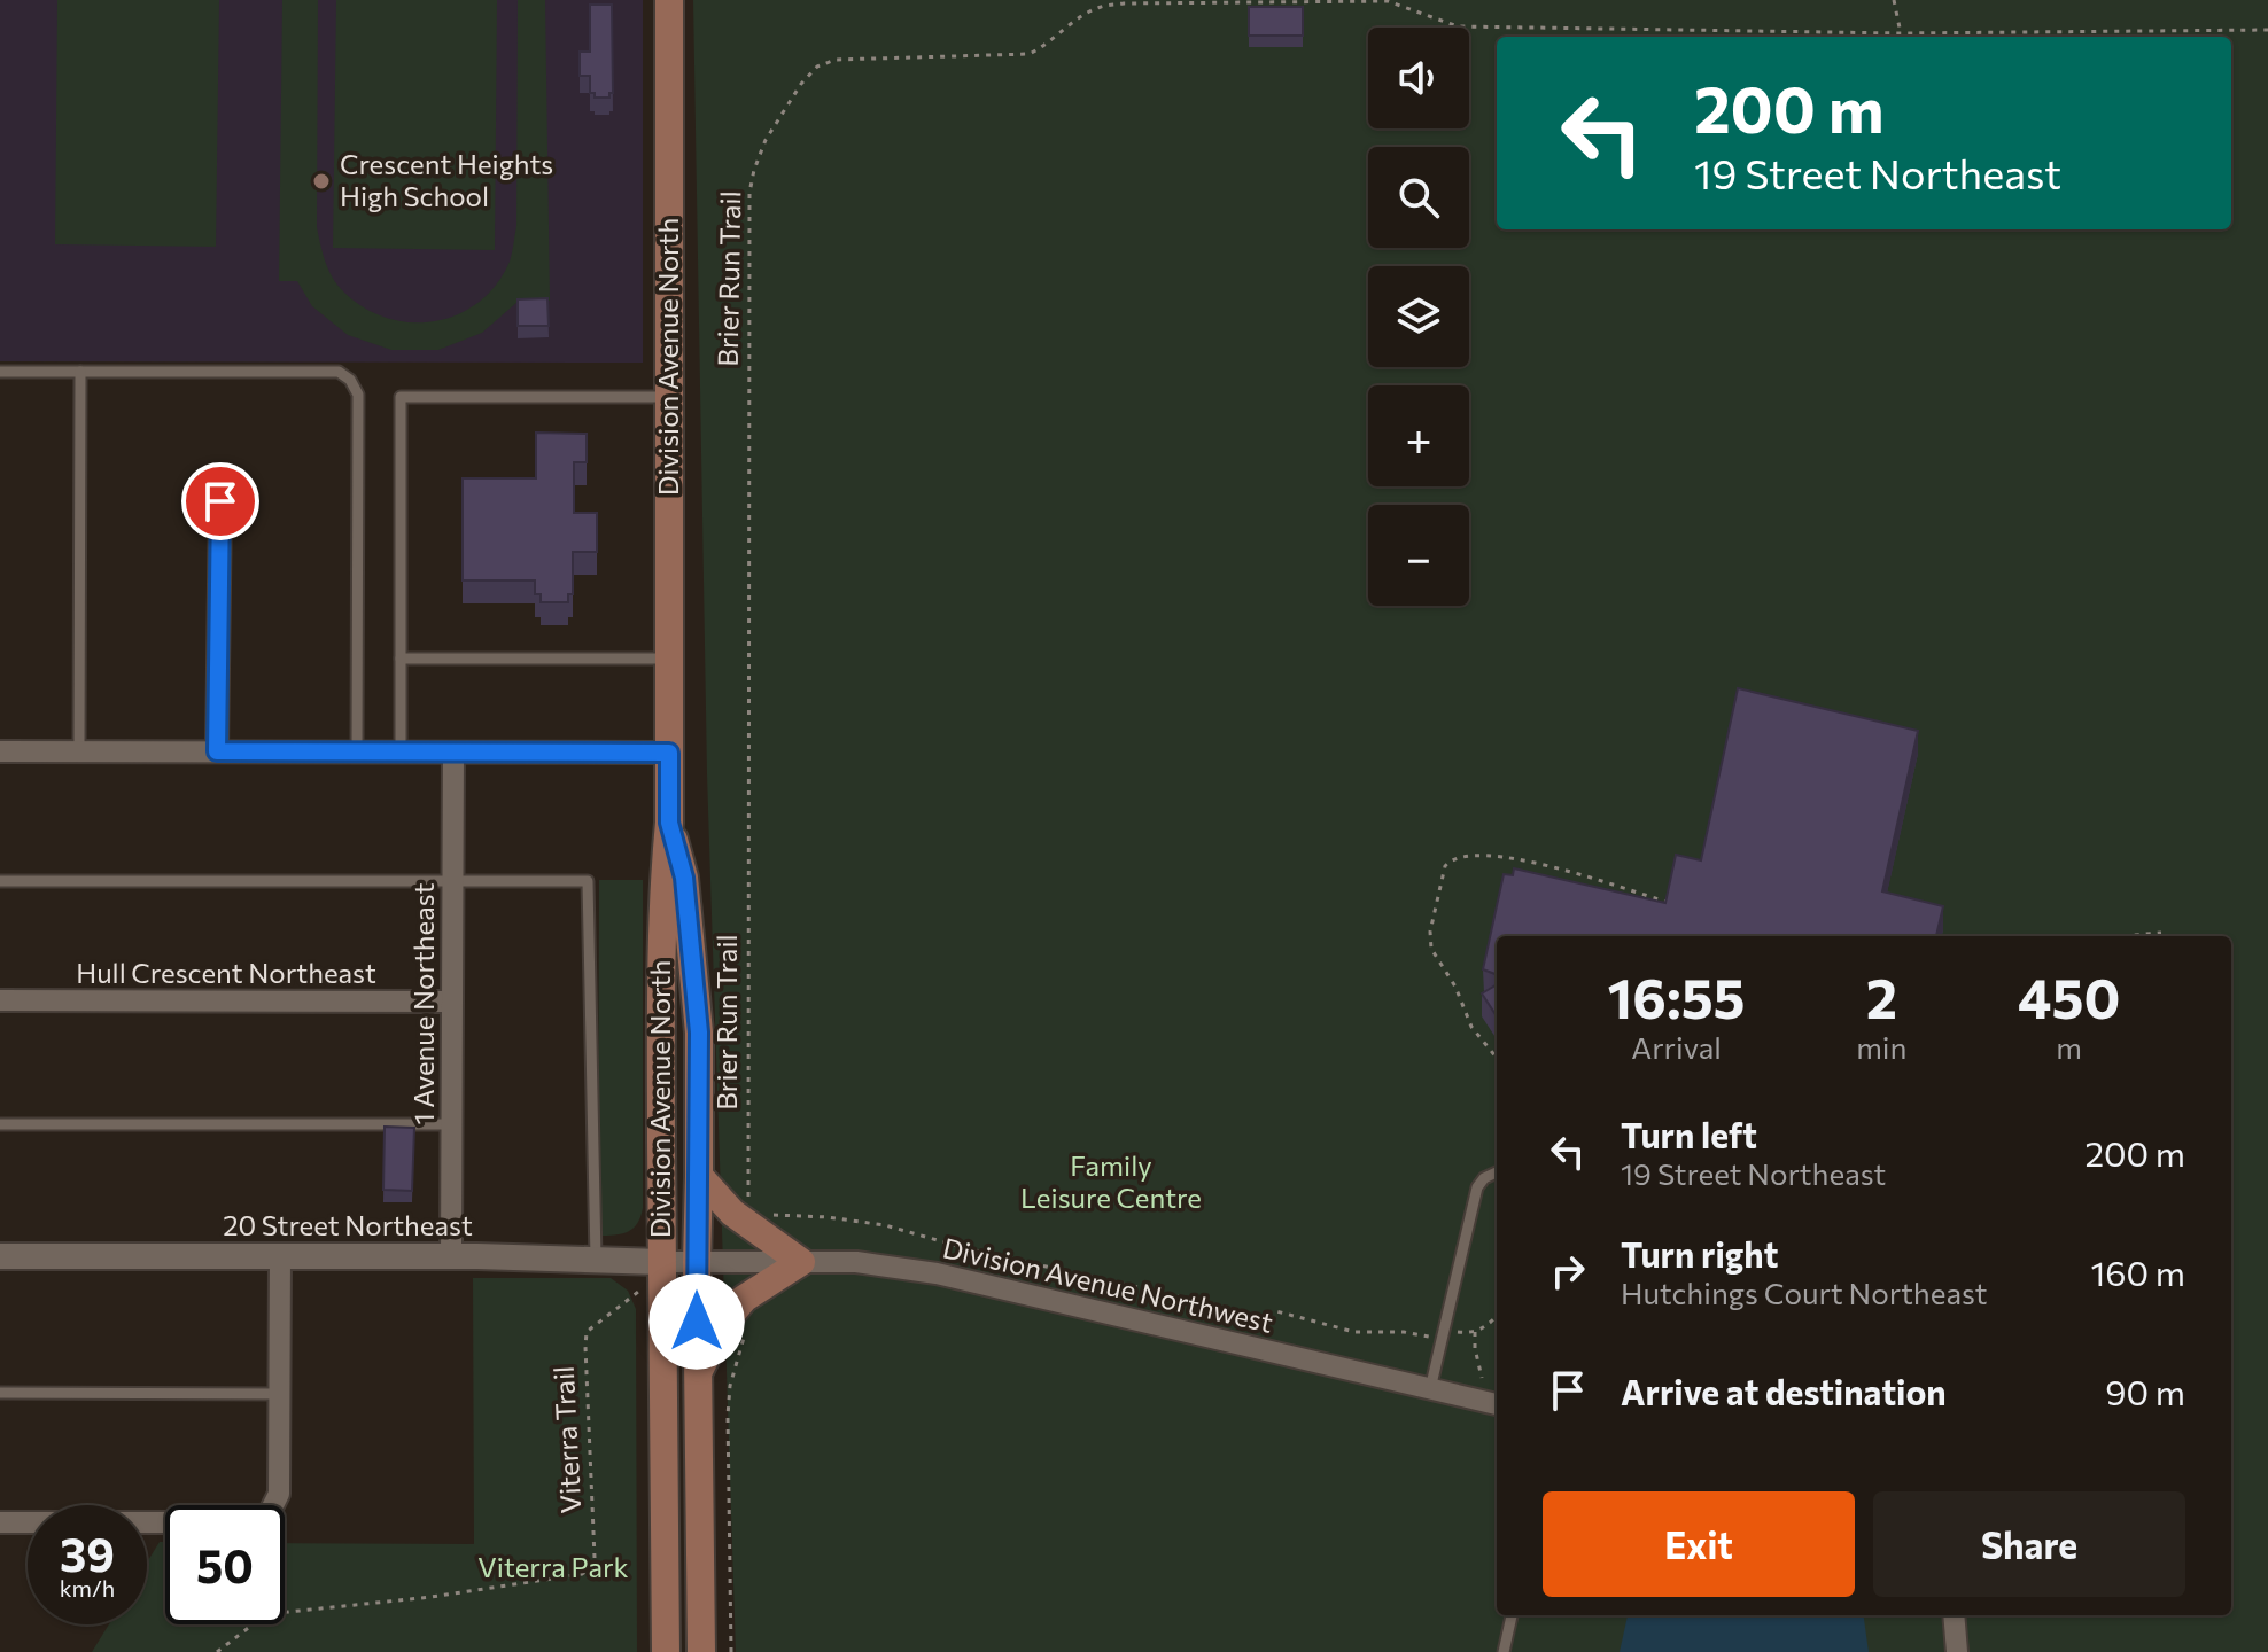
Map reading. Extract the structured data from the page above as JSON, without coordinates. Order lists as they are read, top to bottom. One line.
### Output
{"streets":{"main road":["Division Avenue North"],"street":["Hull Crescent Northeast","1 Avenue Northeast","20 Street Northeast","Division Avenue Northwest"],"path":["Brier Run Trail","Viterra Trail"]},"crossings":[["Division Avenue North","20 Street Northeast"],["Division Avenue North","Division Avenue Northwest"],["Hull Crescent Northeast","1 Avenue Northeast"],["1 Avenue Northeast","20 Street Northeast"],["20 Street Northeast","Division Avenue Northwest"]],"parks":["Family Leisure Centre","Viterra Park"],"places":["Crescent Heights High School"],"page":{"map_buttons":["+","−"],"turn":["200 m","19 Street Northeast"],"eta":["16:55","Arrival","2","min","450","m"],"list":[{"name":"Turn left","note":"19 Street Northeast","value":"200 m"},{"name":"Turn right","note":"Hutchings Court Northeast","value":"160 m"},{"name":"Arrive at destination","value":"90 m"}],"buttons":["Exit","Share"],"speed":"39 km/h","limit":"50"}}
